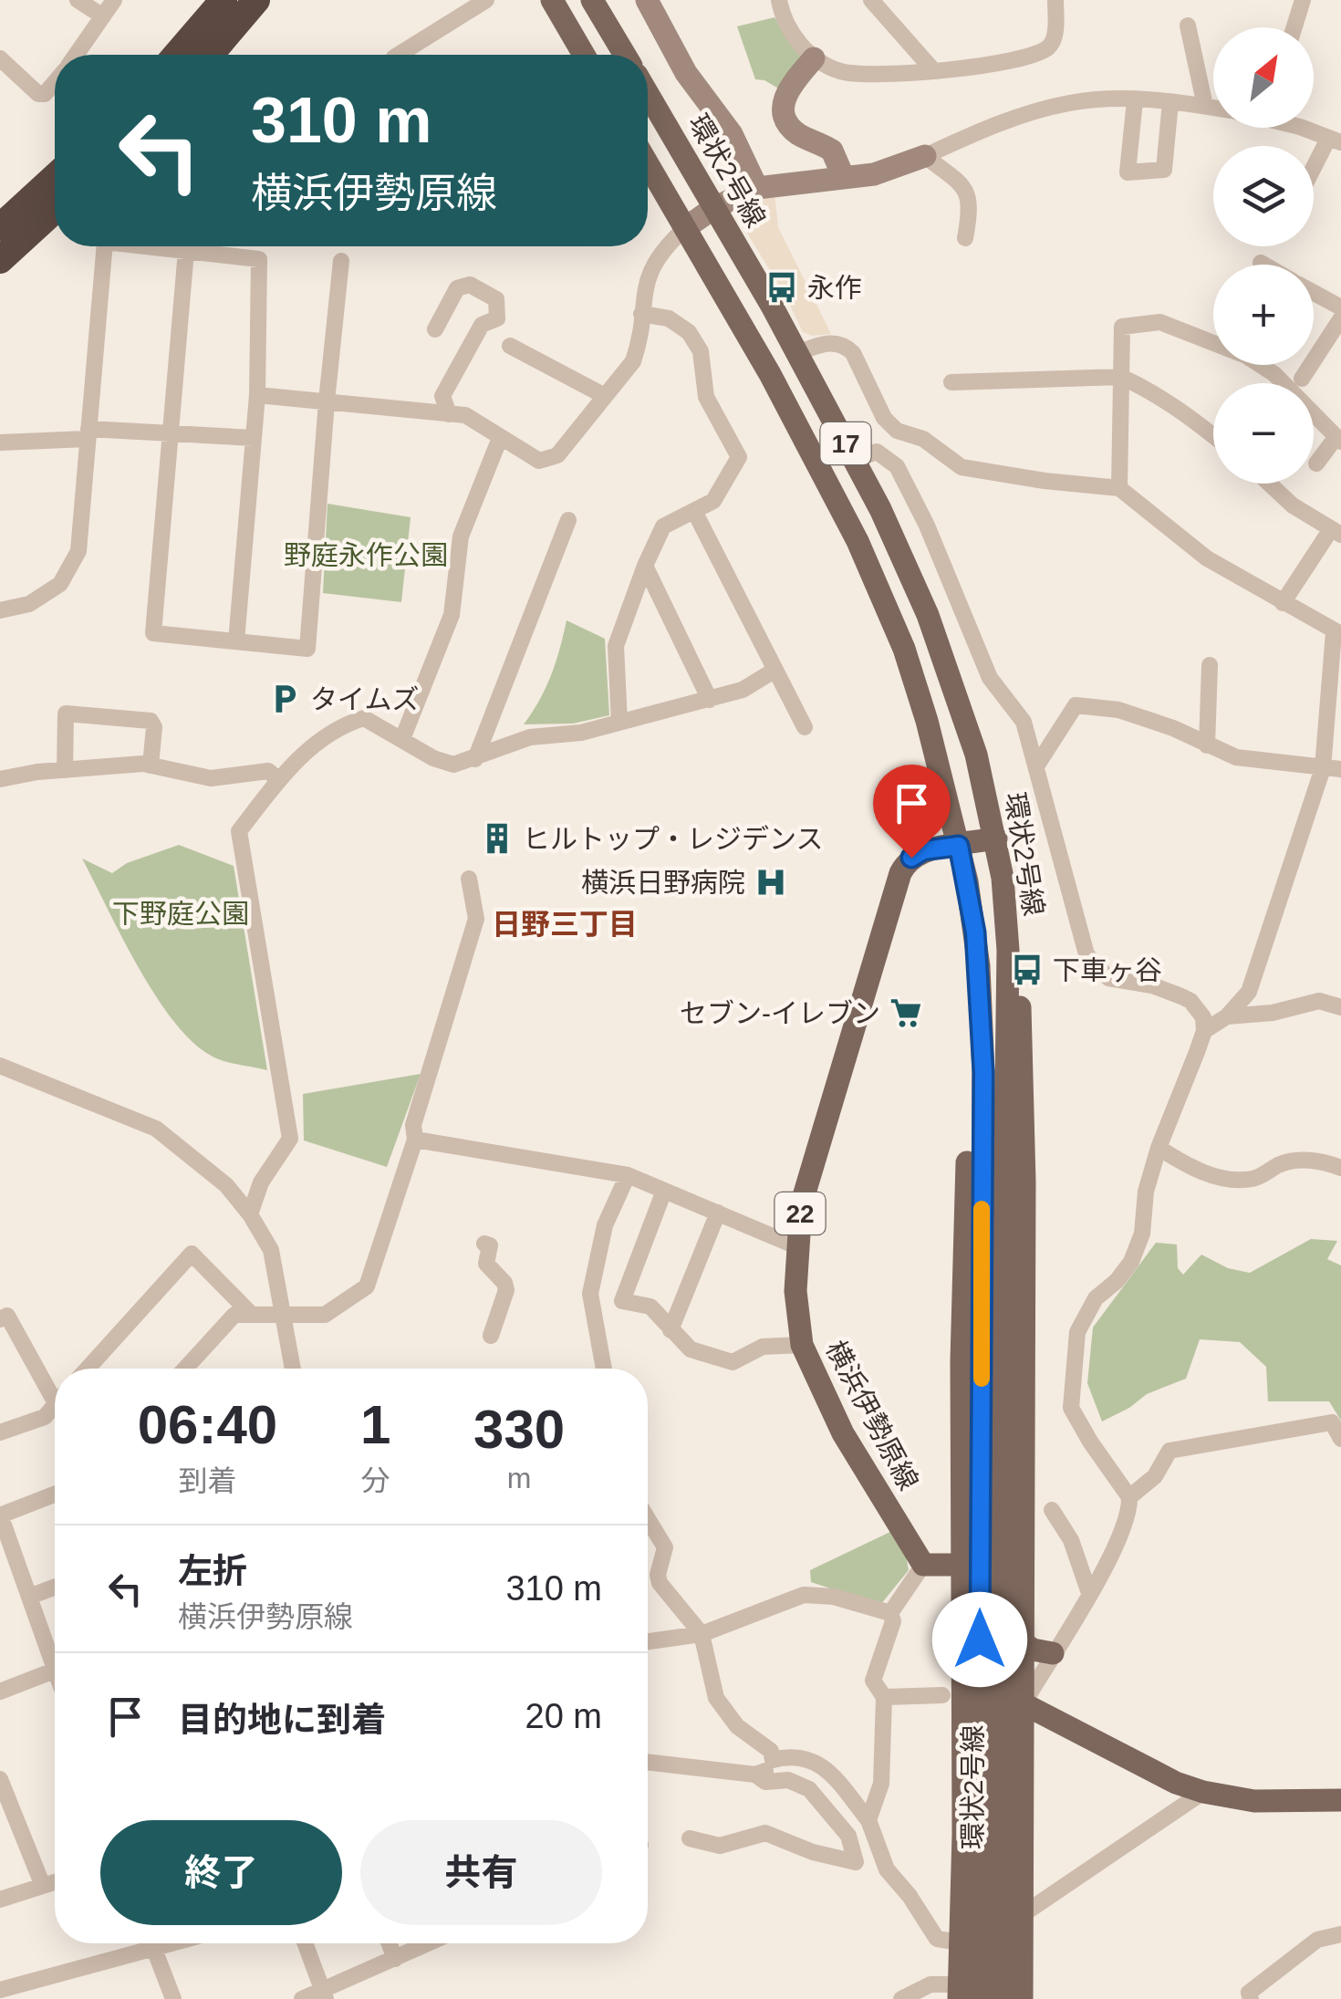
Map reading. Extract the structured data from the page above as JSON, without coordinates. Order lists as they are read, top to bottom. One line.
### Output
{"streets":{"main road":["環状2号線","17","22","横浜伊勢原線"]},"crossings":[["環状2号線","横浜伊勢原線"]],"districts":["日野三丁目"],"parks":["野庭永作公園","下野庭公園"],"places":{"bus stop":["永作","下車ヶ谷"],"parking":["タイムズ"],"building":["ヒルトップ・レジデンス"],"hospital":["横浜日野病院"],"supermarket":["セブン-イレブン"]},"north":"top right","page":{"map_buttons":["+","−"],"turn":["310 m","横浜伊勢原線"],"eta":["06:40","到着","1","分","330","m"],"list":[{"name":"左折","note":"横浜伊勢原線","value":"310 m"},{"name":"目的地に到着","value":"20 m"}],"buttons":["終了","共有"]}}
